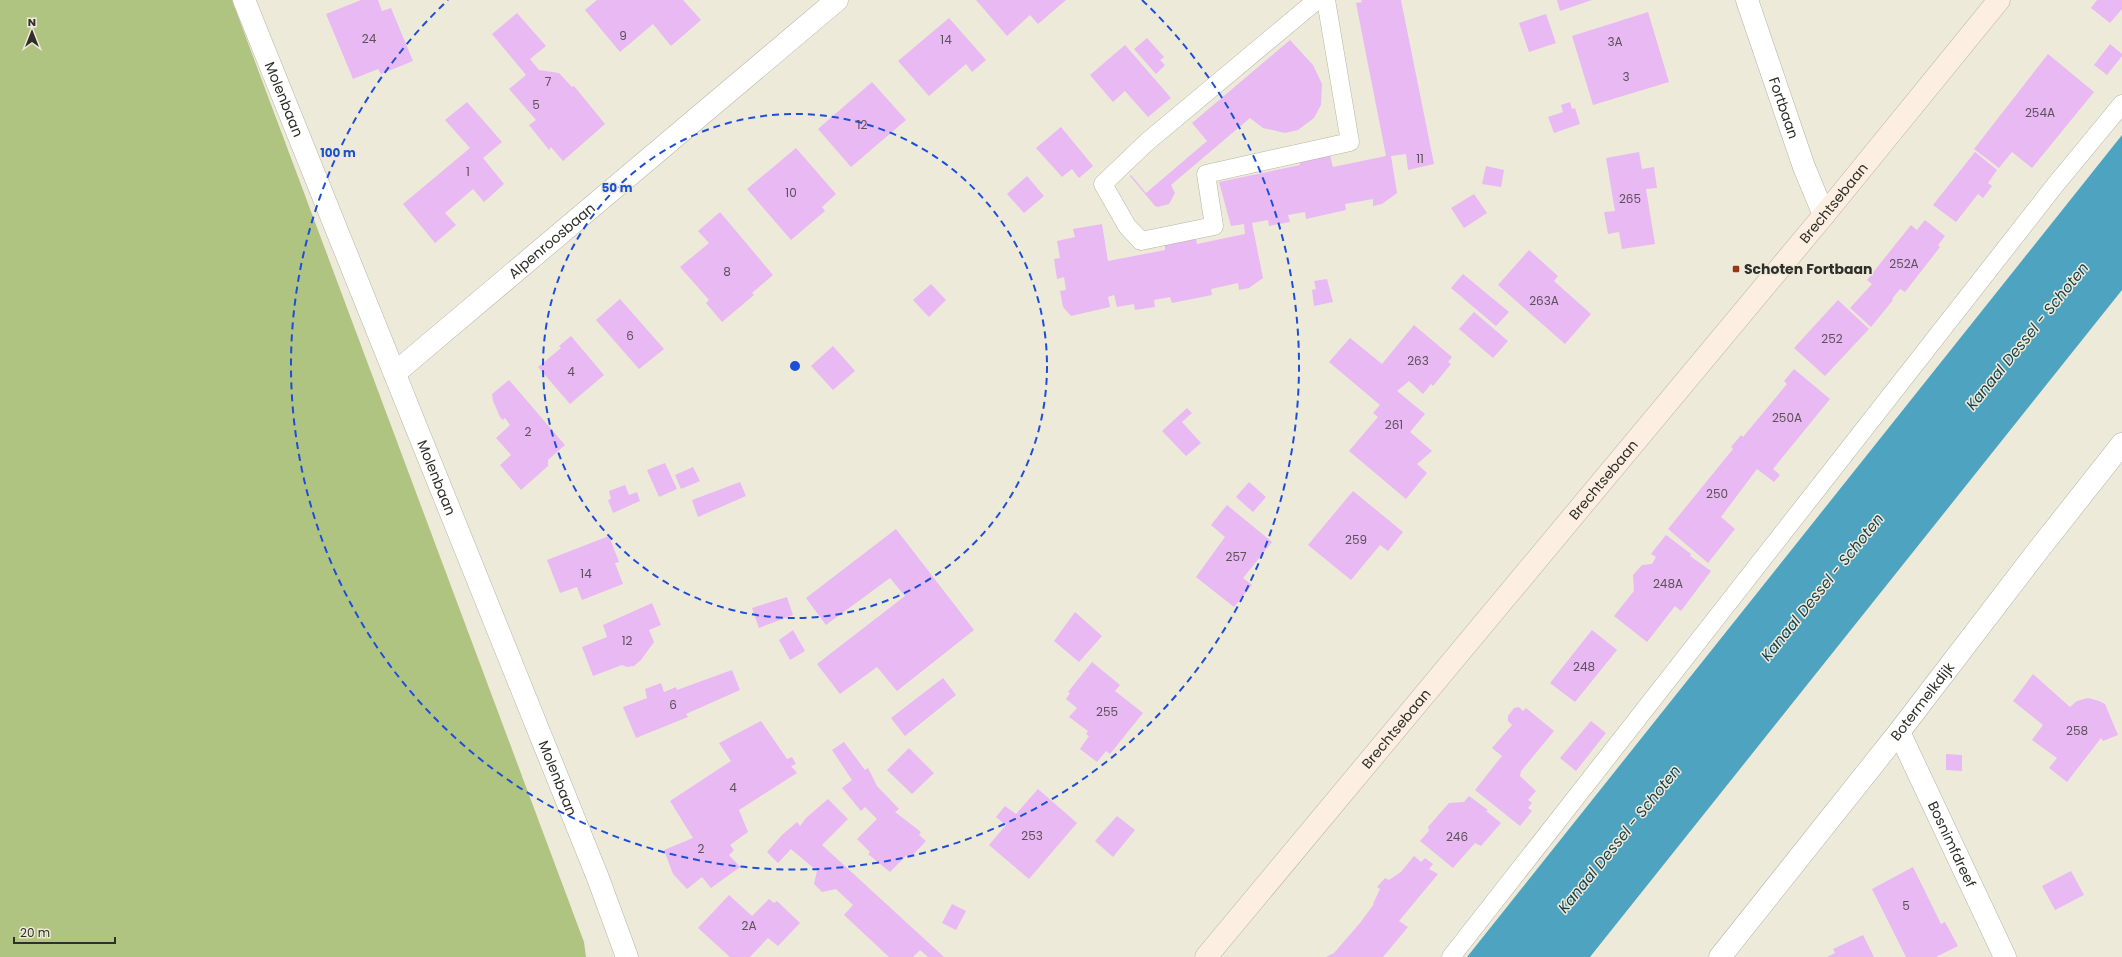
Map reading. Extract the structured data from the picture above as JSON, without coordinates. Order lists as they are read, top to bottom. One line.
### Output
{"streets":{"main road":["Brechtsebaan"],"street":["Molenbaan","Fortbaan","Alpenroosbaan","Botermelkdijk","Bosnimfdreef"]},"crossings":[["Molenbaan","Alpenroosbaan"],["Fortbaan","Brechtsebaan"],["Botermelkdijk","Bosnimfdreef"]],"water":["Kanaal Dessel - Schoten"],"places":{"transit":["Schoten Fortbaan"]},"house_numbers":["9","24","14","3A","3","7","5","254A","12","11","1","10","265","252A","8","263A","6","252","263","4","250A","261","2","250","259","257","14","248A","12","248","6","255","258","4","253","246","2","5","2A"],"scale_bar":"20 m","north":"top","rings":["100 m","50 m"]}
